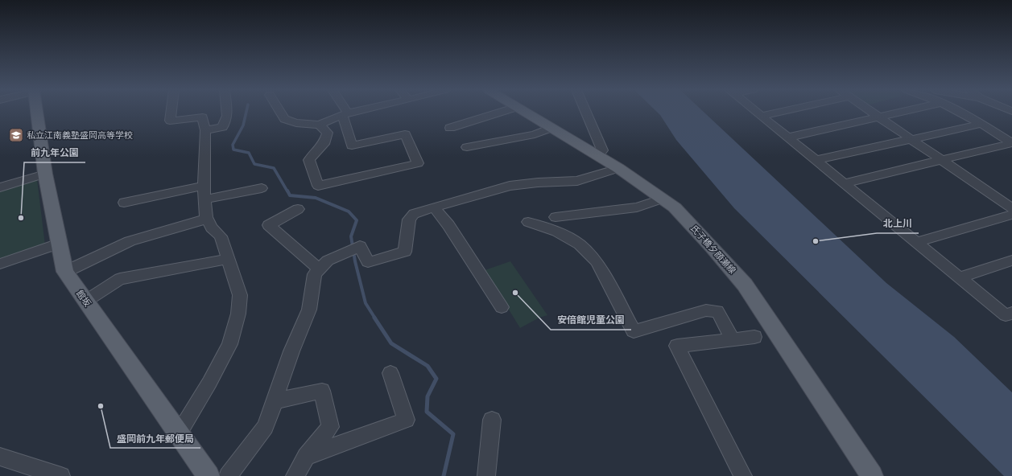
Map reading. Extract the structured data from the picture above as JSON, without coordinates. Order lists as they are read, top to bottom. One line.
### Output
{"streets":{"main road":["氏子橋夕顔瀬線","館坂"]},"places":{"school or university":["私立江南義塾盛岡高等学校"],"other":["前九年公園","北上川","安倍館児童公園","盛岡前九年郵便局"]}}
